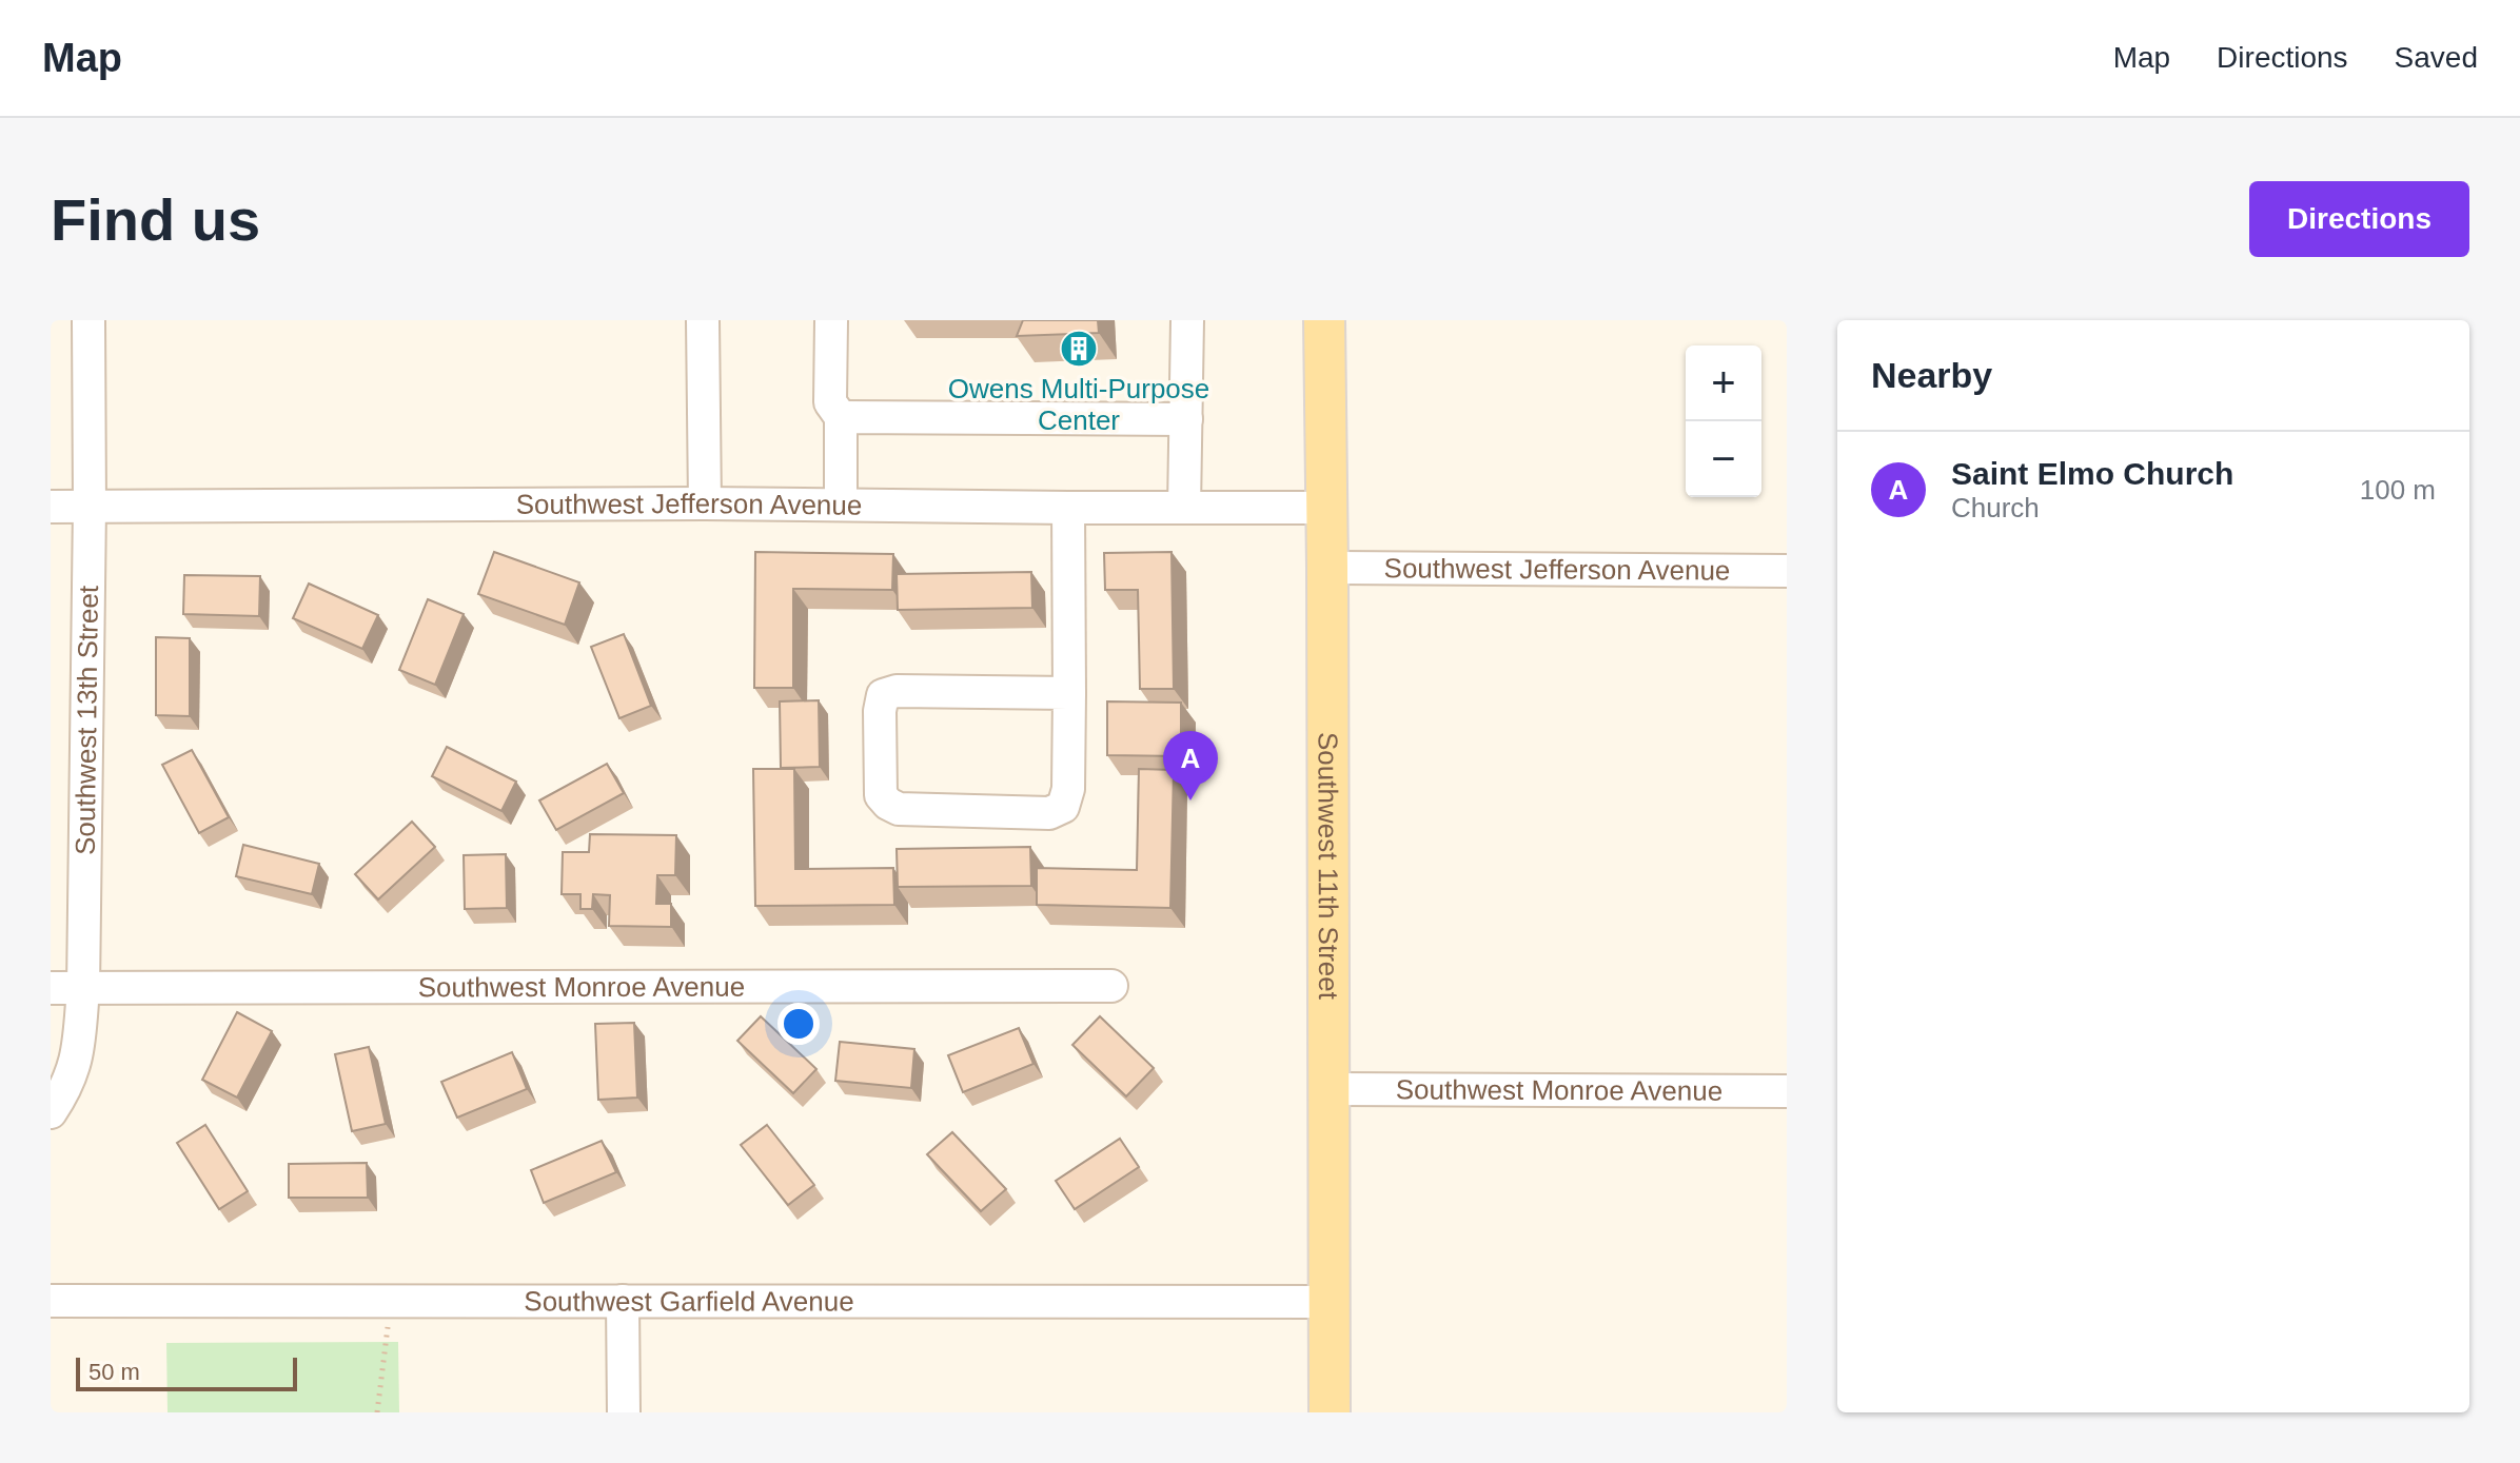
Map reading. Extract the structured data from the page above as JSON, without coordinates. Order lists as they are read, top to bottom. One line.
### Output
{"streets":{"main road":["Southwest 11th Street"],"street":["Southwest Jefferson Avenue","Southwest 13th Street","Southwest Monroe Avenue","Southwest Garfield Avenue"]},"crossings":[["Southwest Jefferson Avenue","Southwest 13th Street"],["Southwest Jefferson Avenue","Southwest 11th Street"],["Southwest 13th Street","Southwest Monroe Avenue"],["Southwest 11th Street","Southwest Monroe Avenue"],["Southwest 11th Street","Southwest Garfield Avenue"]],"places":{"building":["Owens Multi-Purpose Center"]},"scale_bar":"50 m","page":{"header":"Map","nav":["Map","Directions","Saved"],"buttons":"Directions","title":"Find us","heading":"Nearby","map_buttons":["+","−"],"list":[{"mark":"A","name":"Saint Elmo Church","note":"Church","value":"100 m"}],"pins":"A","scale":"50 m"}}
